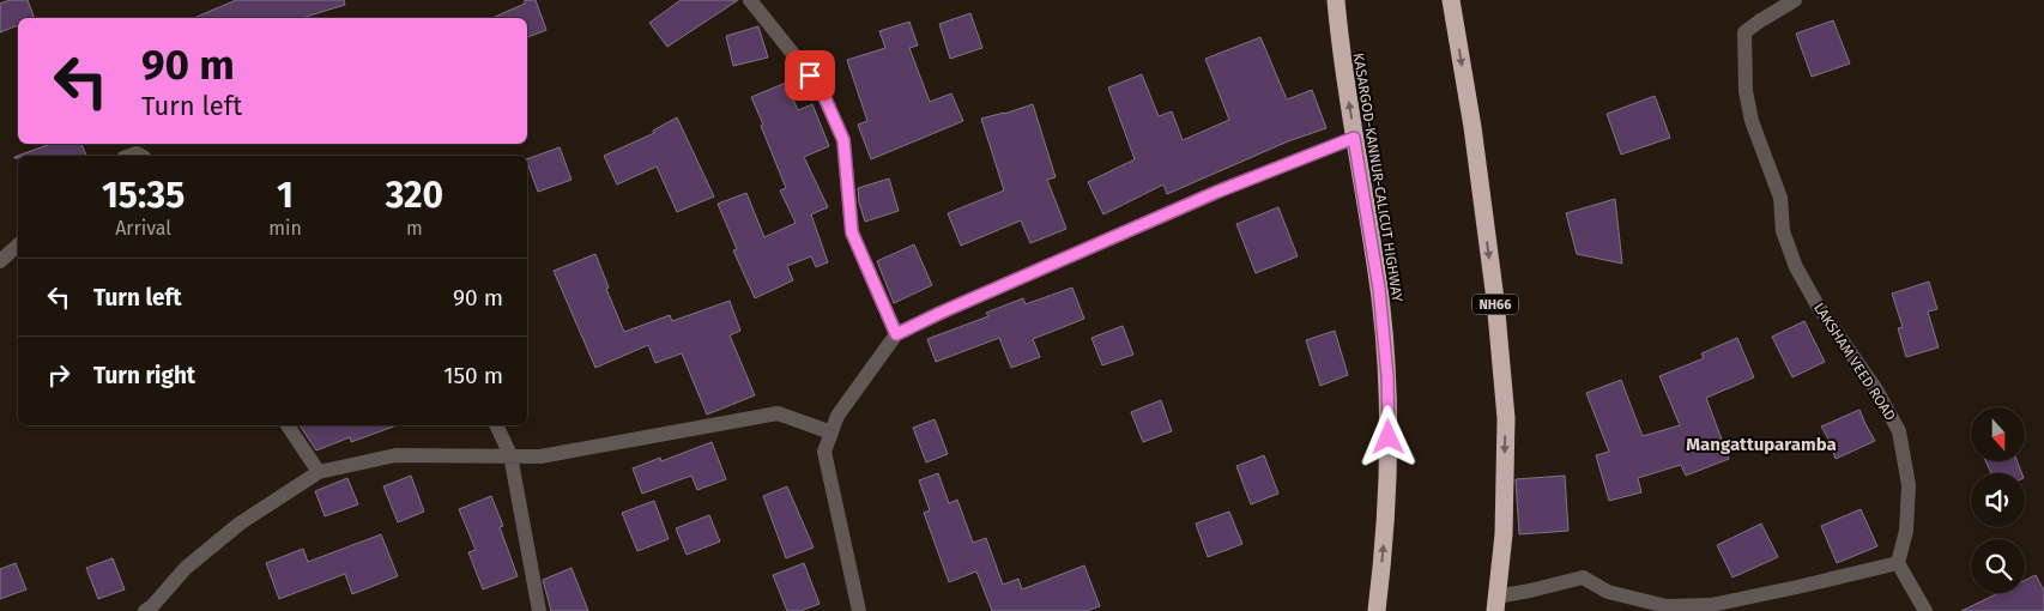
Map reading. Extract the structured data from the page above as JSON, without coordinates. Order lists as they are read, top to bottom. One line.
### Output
{"streets":{"highway":["KASARGOD-KANNUR-CALICUT HIGHWAY","NH66"],"street":["LAKSHAM VEED ROAD"]},"districts":["Mangattuparamba"],"north":"bottom","page":{"turn":["90 m","Turn left"],"eta":["15:35","Arrival","1","min","320","m"],"list":[{"name":"Turn left","value":"90 m"},{"name":"Turn right","value":"150 m"}]}}
